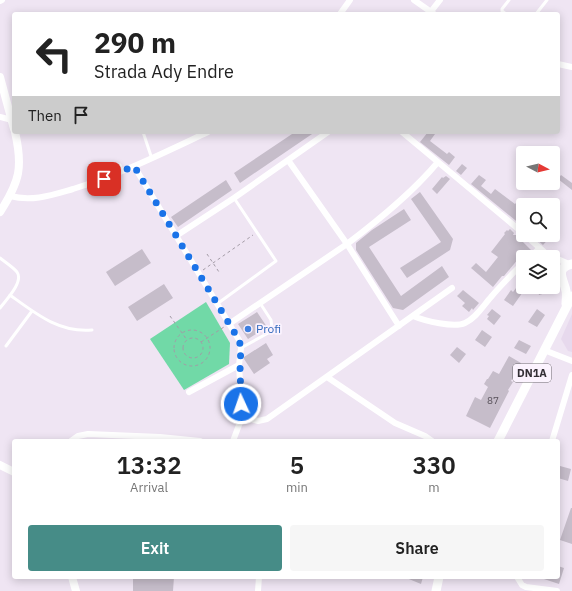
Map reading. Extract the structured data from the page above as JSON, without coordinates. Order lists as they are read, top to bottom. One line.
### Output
{"streets":{"main road":["DN1A"]},"places":["Profi"],"house_numbers":["87"],"north":"right","page":{"turn":["290 m","Strada Ady Endre"],"then":"Then","eta":["13:32","Arrival","5","min","330","m"],"buttons":["Exit","Share"]}}
